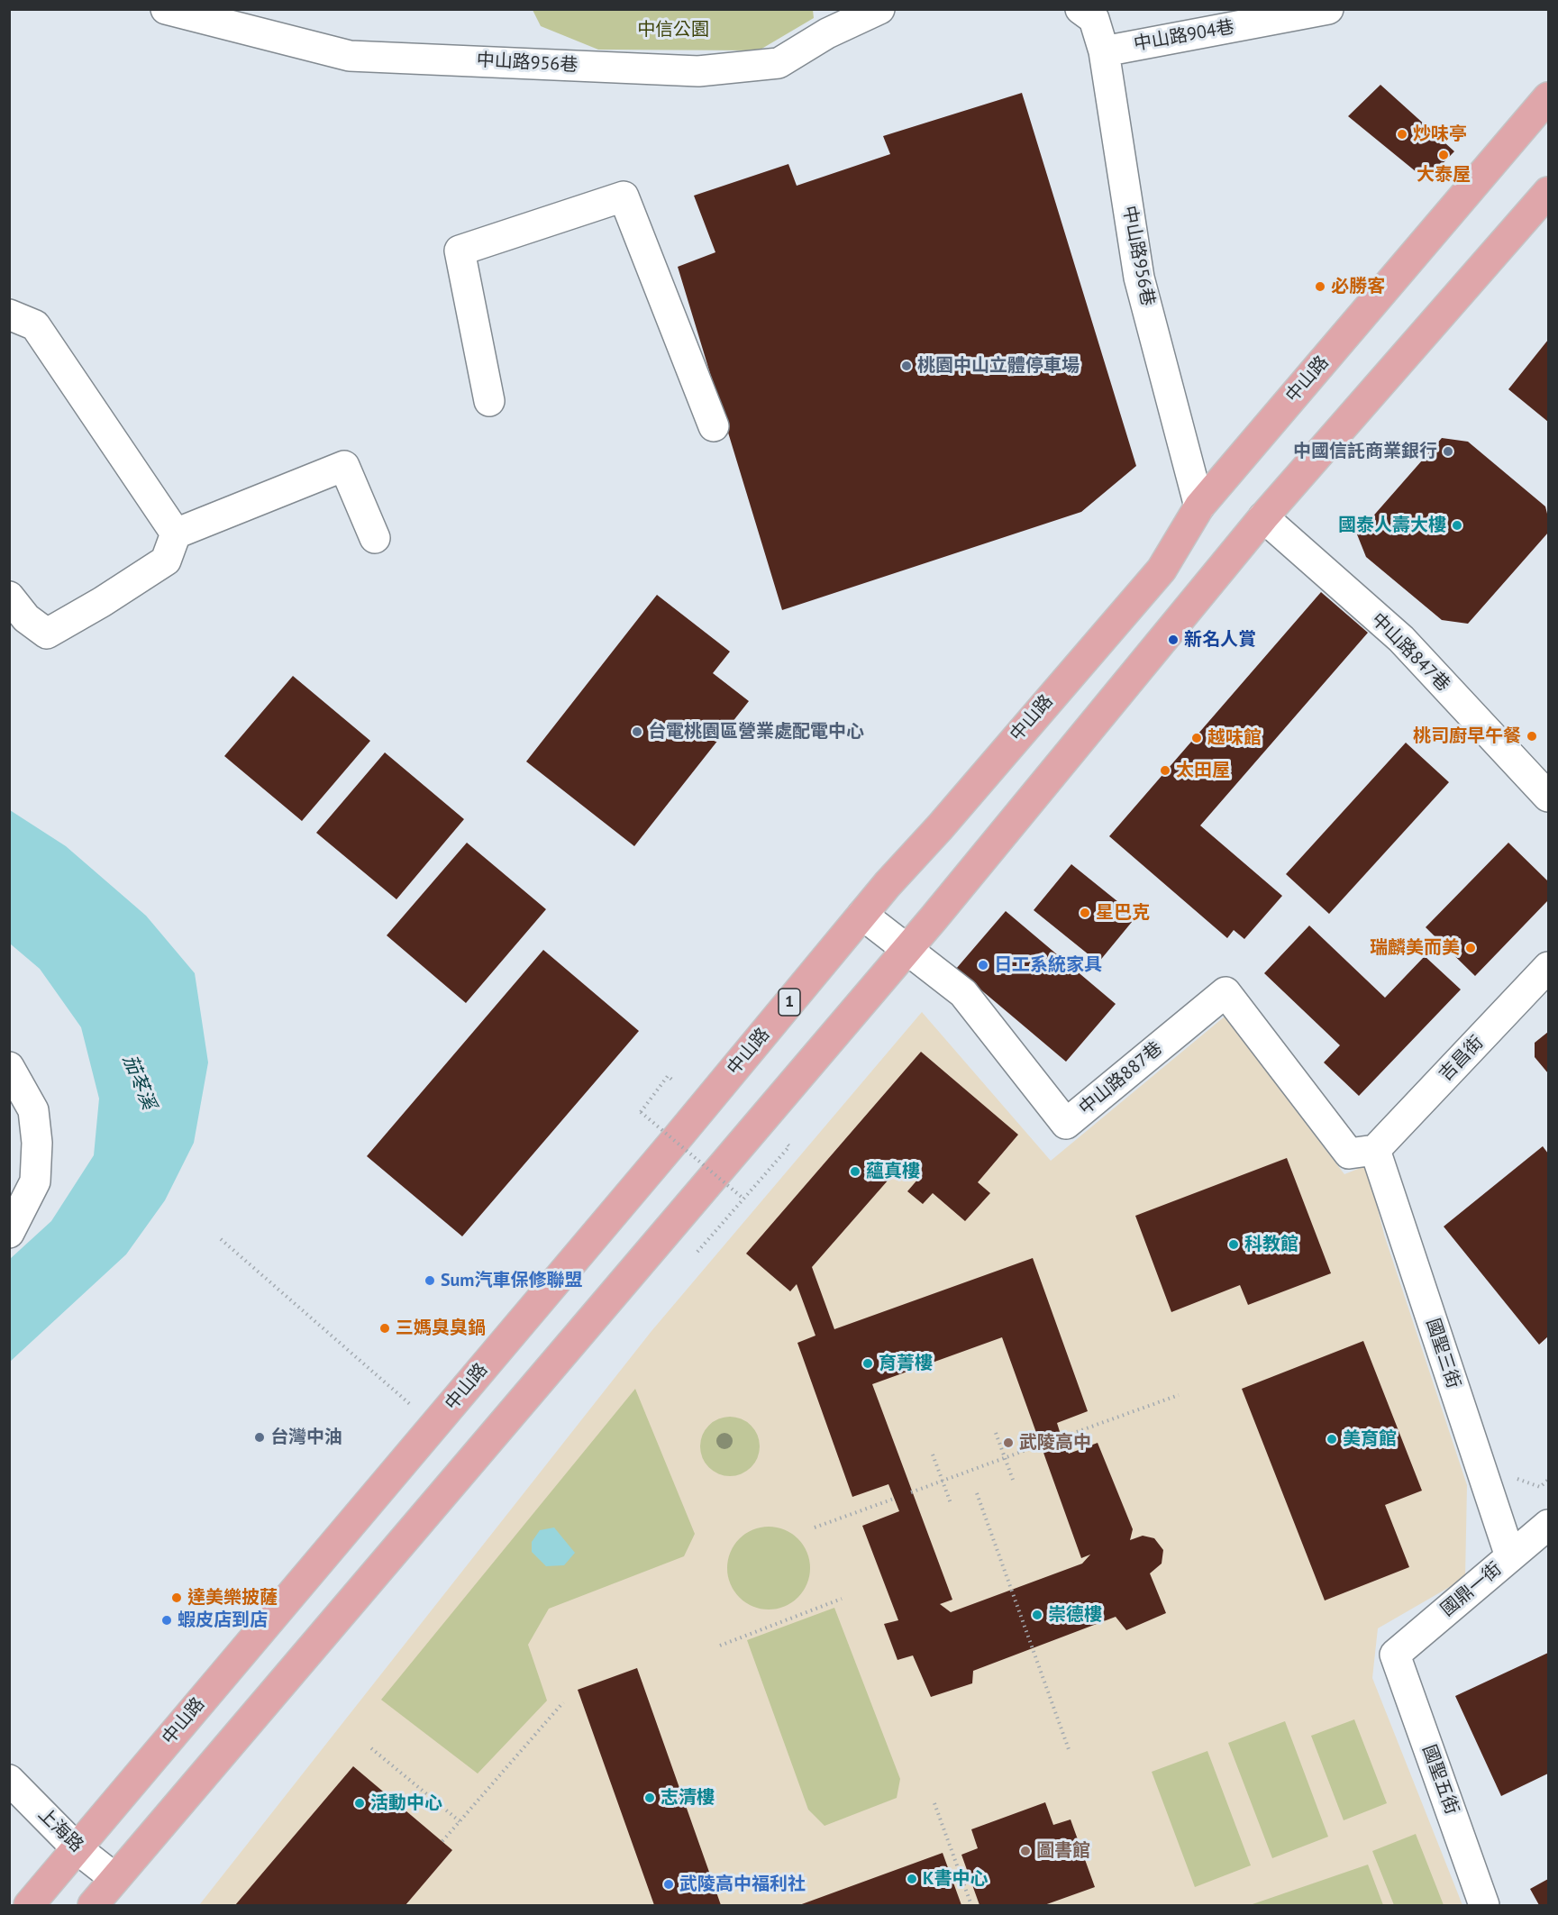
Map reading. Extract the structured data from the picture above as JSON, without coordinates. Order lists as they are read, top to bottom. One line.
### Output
{"streets":{"main road":["中山路","1"],"street":["中山路904巷","中山路956巷","中山路847巷","吉昌街","中山路887巷","國聖三街","國鼎一街","國聖五街","上海路"]},"crossings":[["中山路904巷","中山路956巷"],["中山路956巷","中山路"],["中山路","中山路887巷"],["中山路","上海路"],["吉昌街","中山路887巷"],["吉昌街","國聖三街"],["中山路887巷","國聖三街"],["國聖三街","國鼎一街"],["國鼎一街","國聖五街"]],"water":["茄苳溪"],"parks":["中信公園"],"places":["炒味亭","大泰屋","必勝客","桃園中山立體停車場","中國信託商業銀行","國泰人壽大樓","新名人賞","台電桃園區營業處配電中心","桃司廚早午餐","越味館","太田屋","星巴克","瑞麟美而美","日工系統家具","蘊真樓","科教館","Sum汽車保修聯盟","三媽臭臭鍋","育菁樓","台灣中油","美育館","武陵高中","達美樂披薩","崇德樓","蝦皮店到店","志清樓","活動中心","圖書館","K書中心","武陵高中福利社"]}
